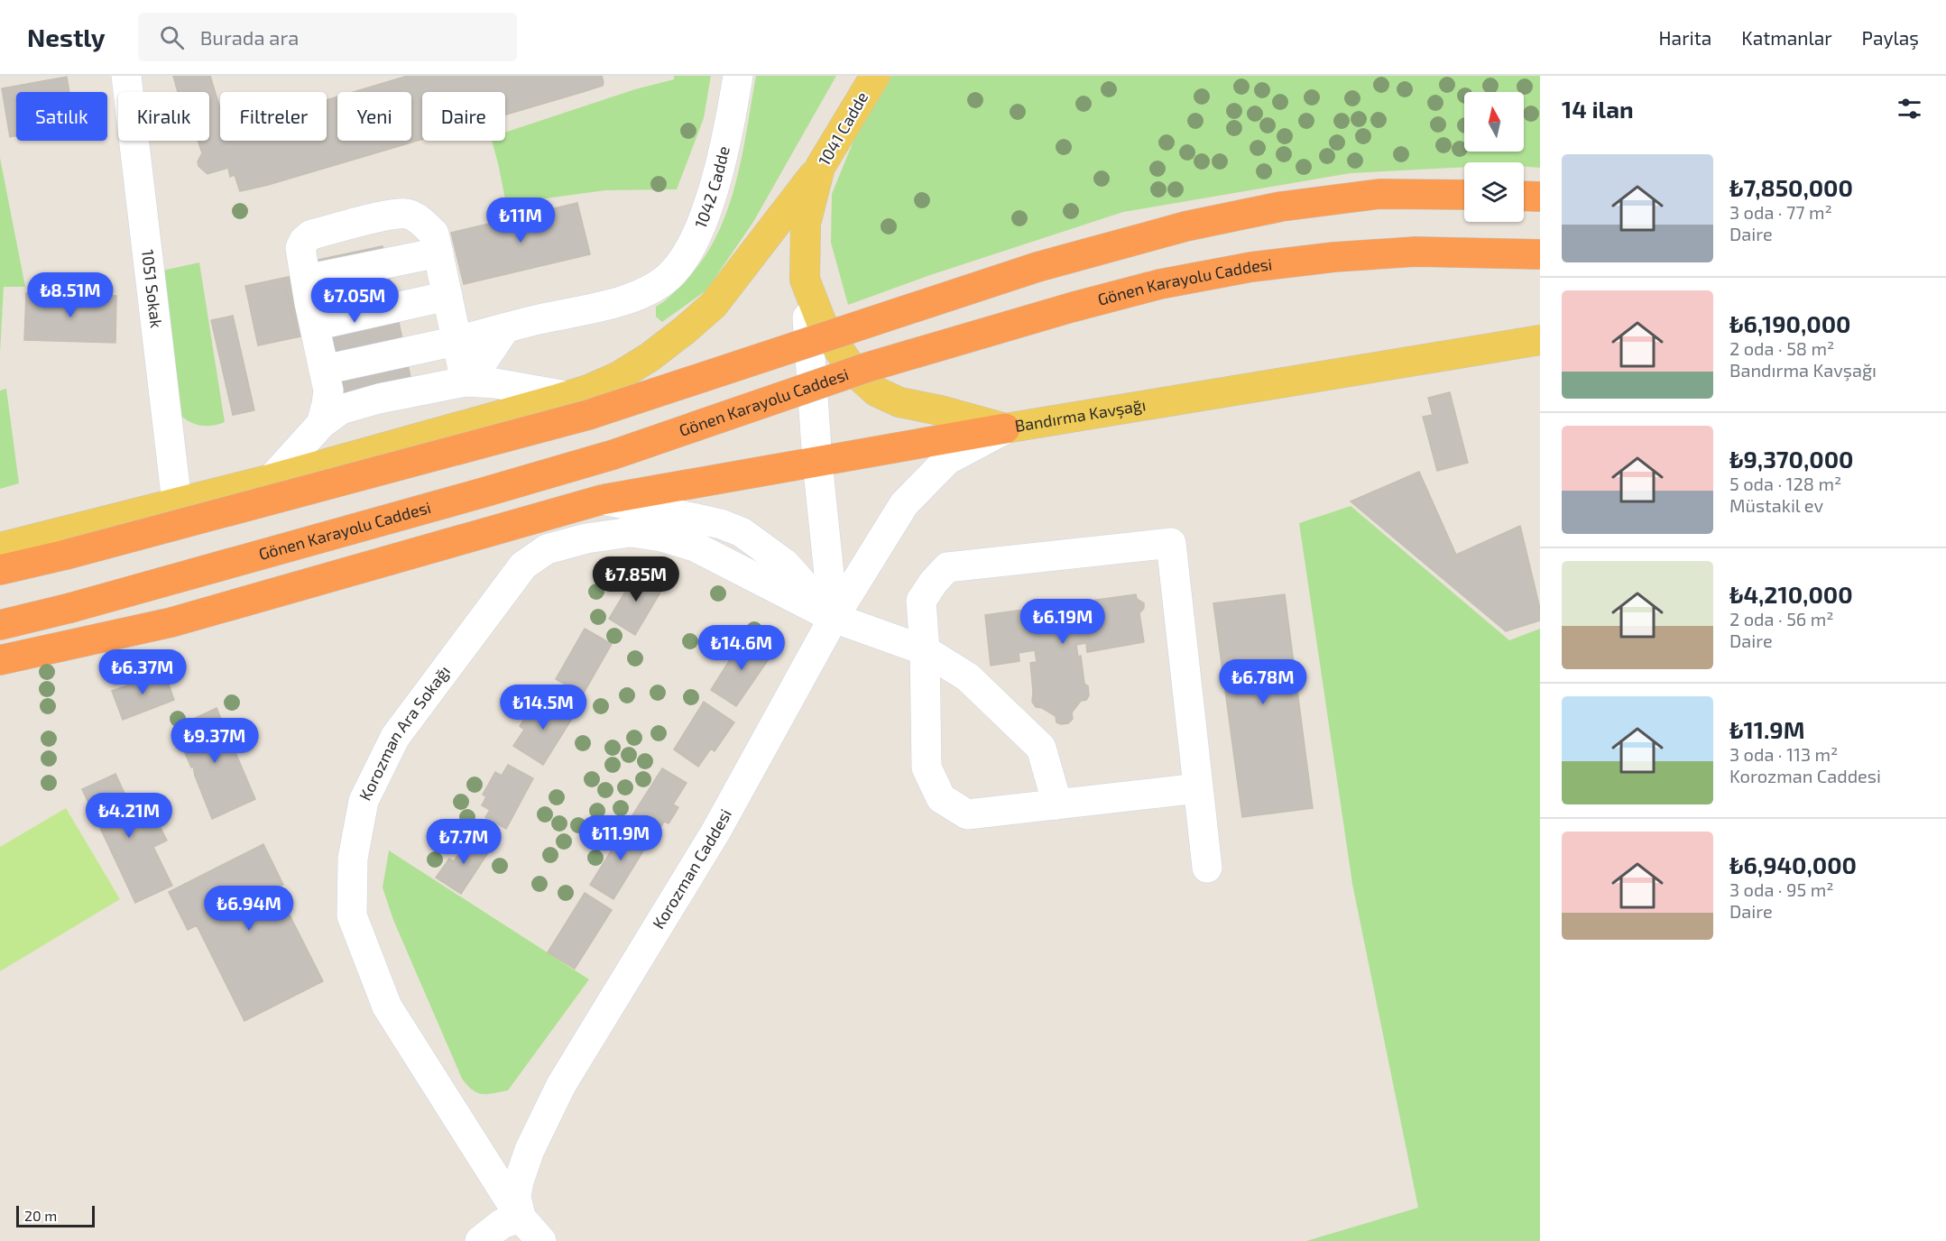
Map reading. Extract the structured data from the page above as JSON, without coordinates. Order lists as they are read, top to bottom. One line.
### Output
{"streets":{"highway":["Gönen Karayolu Caddesi"],"main road":["1041 Cadde","Bandırma Kavşağı"],"street":["1042 Cadde","1051 Sokak","Korozman Ara Sokağı","Korozman Caddesi"]},"crossings":[["1041 Cadde","Bandırma Kavşağı"],["Bandırma Kavşağı","Korozman Caddesi"],["Korozman Ara Sokağı","Korozman Caddesi"]],"scale_bar":"20 m","north":"top","page":{"header":"Nestly","search":"Burada ara","nav":["Harita","Katmanlar","Paylaş"],"heading":"14 ilan","chip":["Satılık","Kiralık","Filtreler","Yeni","Daire"],"list":[{"name":"₺7,850,000","note":"3 oda · 77 m² · Daire"},{"name":"₺6,190,000","note":"2 oda · 58 m² · Bandırma Kavşağı"},{"name":"₺9,370,000","note":"5 oda · 128 m² · Müstakil ev"},{"name":"₺4,210,000","note":"2 oda · 56 m² · Daire"},{"name":"₺11.9M","note":"3 oda · 113 m² · Korozman Caddesi"},{"name":"₺6,940,000","note":"3 oda · 95 m² · Daire"}],"price":["₺11M","₺8.51M","₺7.05M","₺7.85M","₺6.19M","₺14.6M","₺6.37M","₺6.78M","₺14.5M","₺9.37M","₺4.21M","₺11.9M","₺7.7M","₺6.94M"],"scale":"20 m"}}
